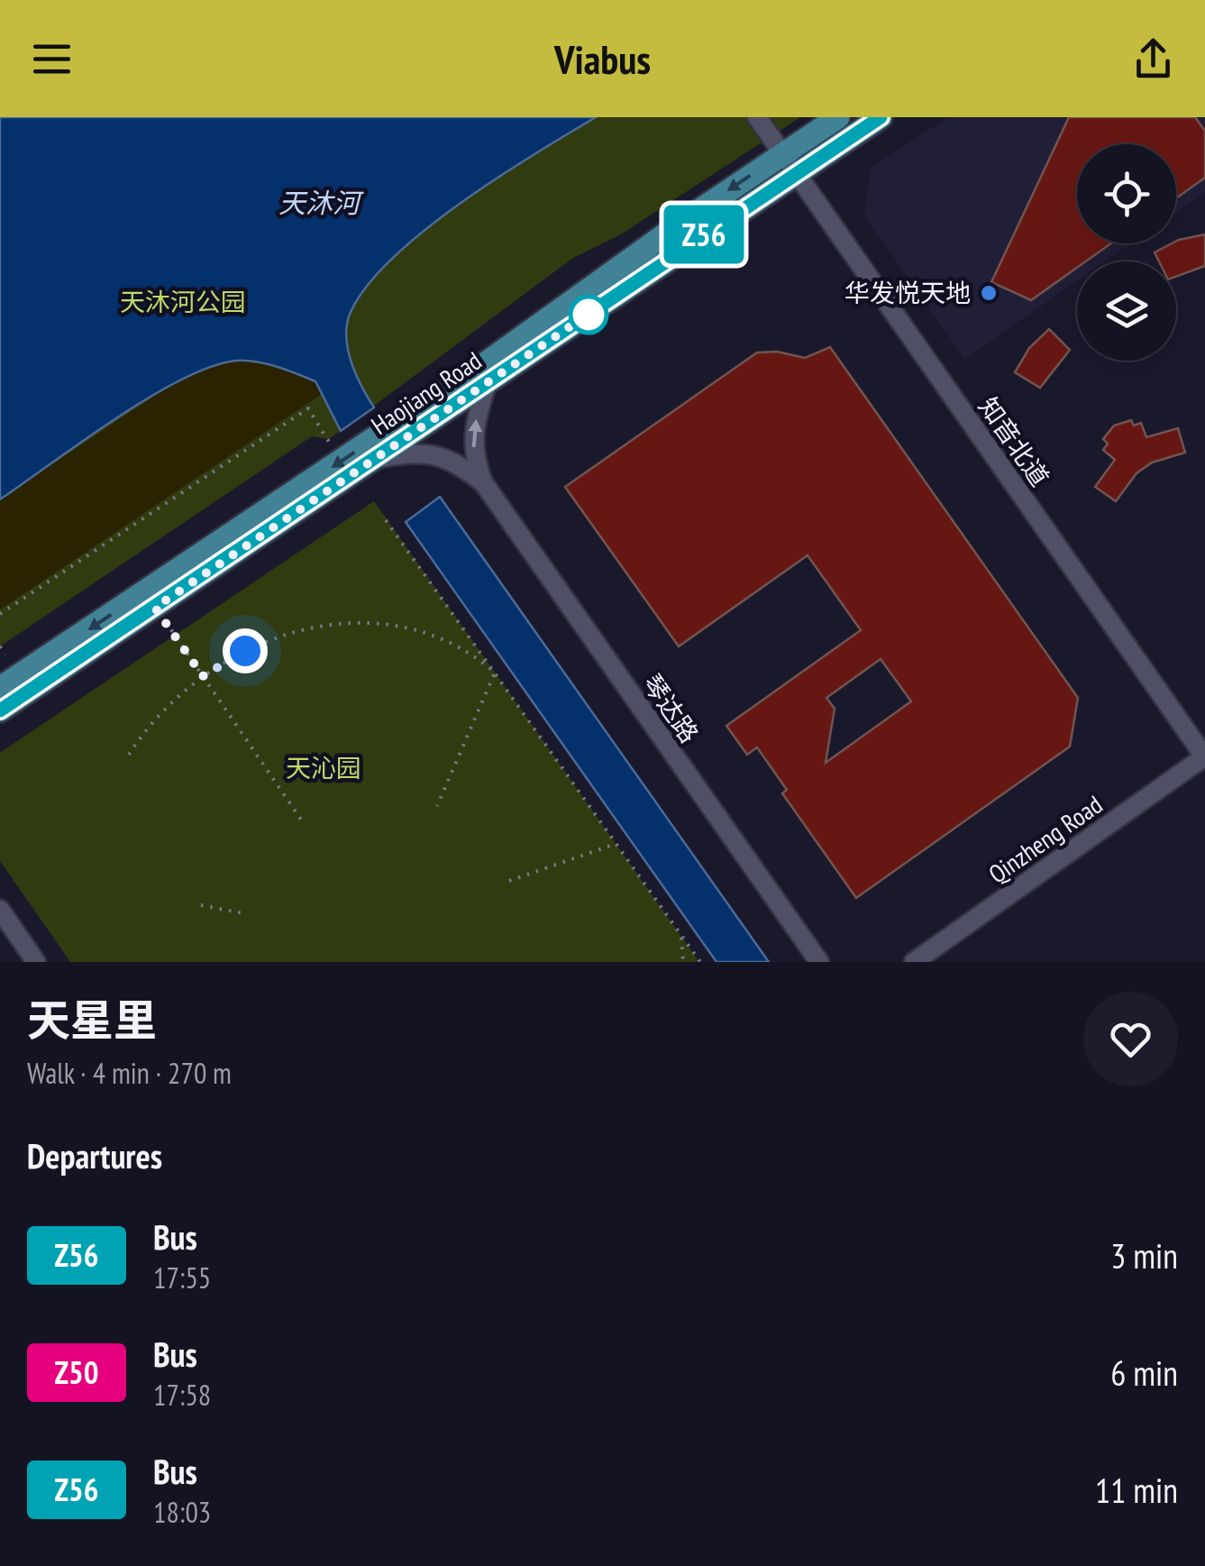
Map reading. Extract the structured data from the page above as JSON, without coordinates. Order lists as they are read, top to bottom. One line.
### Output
{"streets":{"main road":["Haojiang Road"],"street":["知音北道","琴达路","Qinzheng Road"]},"crossings":[["Haojiang Road","知音北道"],["知音北道","Qinzheng Road"]],"water":["天沐河"],"parks":["天沐河公园","天沁园"],"places":["华发悦天地"],"lines":["bus line Z56"],"page":{"header":"Viabus","on_map":"Z56","heading":[["天星里","Walk · 4 min · 270 m"],"Departures"],"list":[{"mark":"Z56","name":"Bus","note":"17:55","value":"3 min"},{"mark":"Z50","name":"Bus","note":"17:58","value":"6 min"},{"mark":"Z56","name":"Bus","note":"18:03","value":"11 min"}]}}
